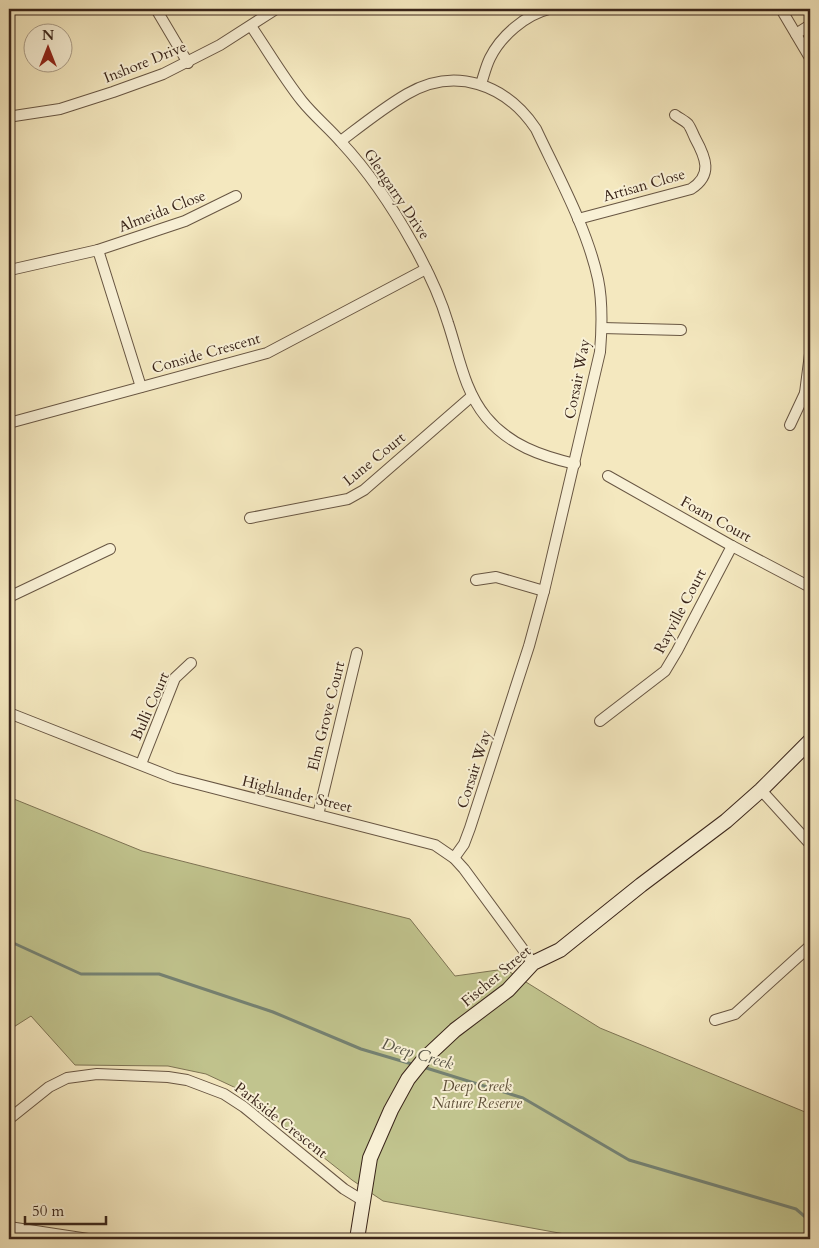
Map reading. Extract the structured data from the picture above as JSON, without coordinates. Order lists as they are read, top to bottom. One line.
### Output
{"streets":{"street":["Inshore Drive","Artisan Close","Glengarry Drive","Almeida Close","Conside Crescent","Corsair Way","Lune Court","Foam Court","Rayville Court","Bulli Court","Elm Grove Court","Highlander Street","Fischer Street","Parkside Crescent"]},"crossings":[["Inshore Drive","Glengarry Drive"],["Artisan Close","Corsair Way"],["Glengarry Drive","Conside Crescent"],["Glengarry Drive","Corsair Way"],["Glengarry Drive","Lune Court"],["Corsair Way","Highlander Street"],["Foam Court","Rayville Court"],["Bulli Court","Highlander Street"],["Elm Grove Court","Highlander Street"],["Highlander Street","Fischer Street"],["Fischer Street","Parkside Crescent"]],"water":["Deep Creek"],"parks":["Deep Creek Nature Reserve"],"scale_bar":"50 m","north":"top"}
